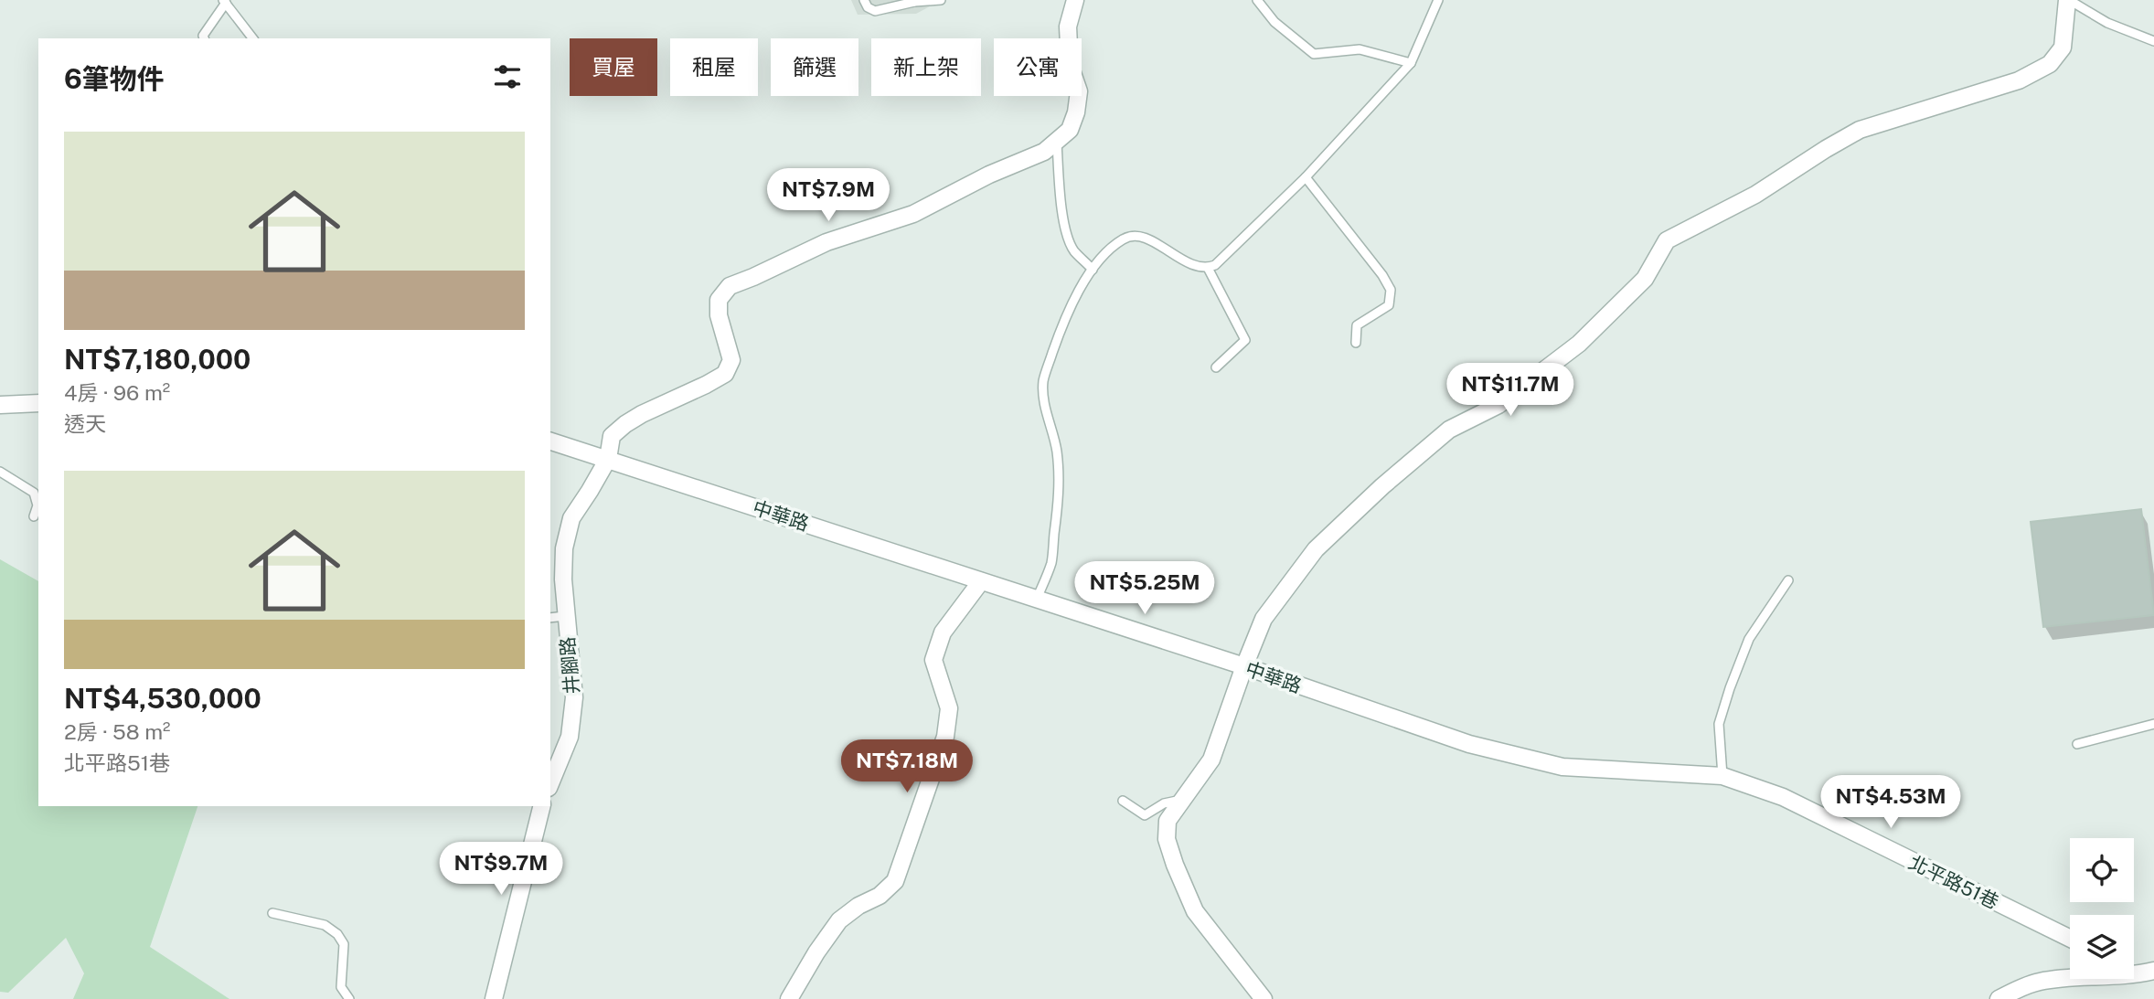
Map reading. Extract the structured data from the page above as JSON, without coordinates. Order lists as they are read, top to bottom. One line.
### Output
{"streets":{"street":["中華路","井腳路","北平路51巷"]},"crossings":[["中華路","井腳路"],["中華路","北平路51巷"]],"page":{"chip":["買屋","租屋","篩選","新上架","公寓"],"heading":"6筆物件","list":[{"name":"NT$7,180,000","note":"4房 · 96 m² · 透天"},{"name":"NT$4,530,000","note":"2房 · 58 m² · 北平路51巷"}],"price":["NT$7.9M","NT$11.7M","NT$5.25M","NT$7.18M","NT$4.53M","NT$9.7M"]}}
